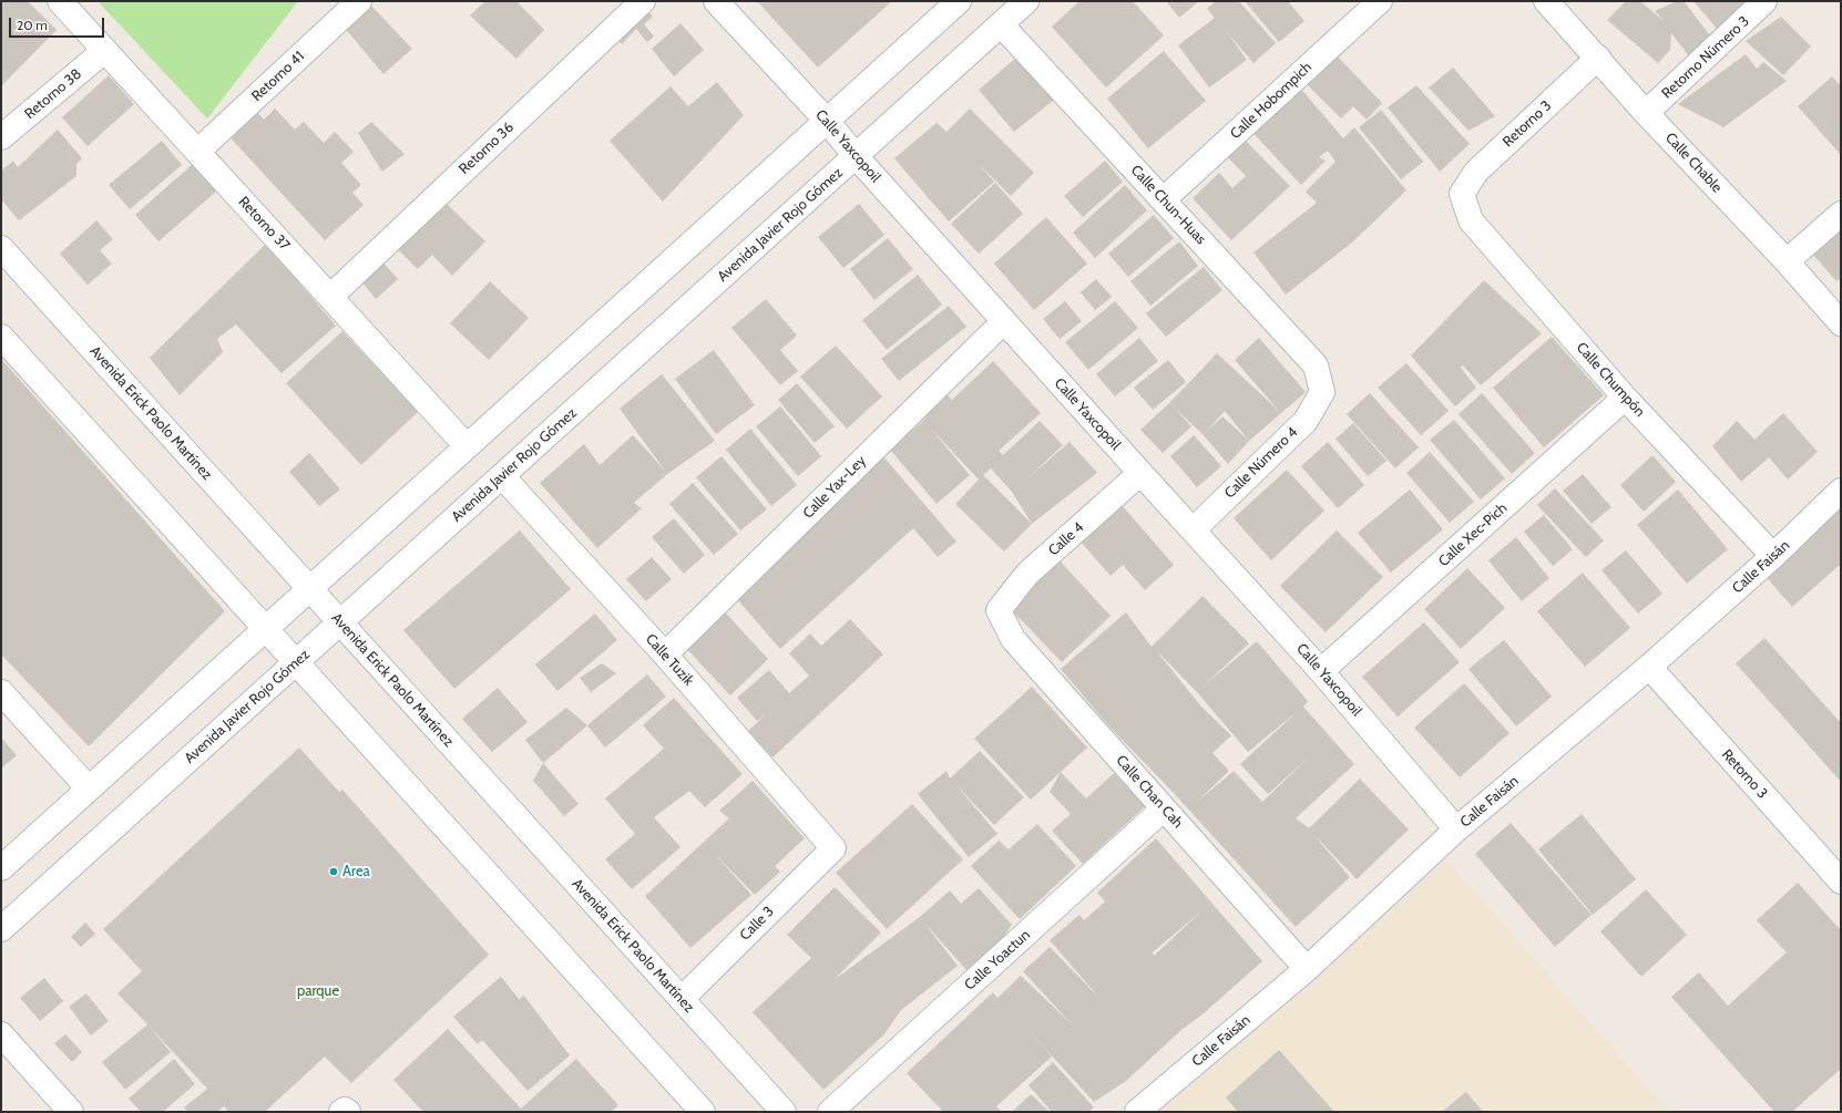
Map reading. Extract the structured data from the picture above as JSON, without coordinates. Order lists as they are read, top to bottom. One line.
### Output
{"streets":{"street":["Retorno Número 3","Retorno 41","Retorno 38","Calle Hobompich","Retorno 3","Calle Yaxcopoil","Retorno 36","Calle Chable","Calle Chun-Huas","Retorno 37","Avenida Javier Rojo Gómez","Calle Chumpón","Avenida Erick Paolo Martínez","Calle Número 4","Calle Yax-Ley","Calle Xec-Pich","Calle 4","Calle Faisán","Calle Tuzik","Calle Chan Cah","Calle 3","Calle Yoactun"]},"crossings":[["Retorno Número 3","Calle Chable"],["Retorno 41","Retorno 37"],["Retorno 38","Retorno 37"],["Calle Hobompich","Calle Chun-Huas"],["Retorno 3","Calle Chable"],["Retorno 3","Calle Chumpón"],["Retorno 3","Calle Faisán"],["Calle Yaxcopoil","Avenida Javier Rojo Gómez"],["Calle Yaxcopoil","Calle Número 4"],["Calle Yaxcopoil","Calle Yax-Ley"],["Calle Yaxcopoil","Calle Xec-Pich"],["Calle Yaxcopoil","Calle 4"],["Calle Yaxcopoil","Calle Faisán"],["Retorno 36","Retorno 37"],["Calle Chun-Huas","Avenida Javier Rojo Gómez"],["Calle Chun-Huas","Calle Número 4"],["Avenida Javier Rojo Gómez","Avenida Erick Paolo Martínez"],["Avenida Javier Rojo Gómez","Calle Tuzik"],["Calle Chumpón","Calle Xec-Pich"],["Calle Chumpón","Calle Faisán"],["Avenida Erick Paolo Martínez","Calle 3"],["Calle Yax-Ley","Calle Tuzik"],["Calle 4","Calle Chan Cah"],["Calle Faisán","Calle Chan Cah"],["Calle Tuzik","Calle 3"],["Calle Chan Cah","Calle Yoactun"]],"parks":["parque"],"places":["Area"],"scale_bar":"20 m"}
